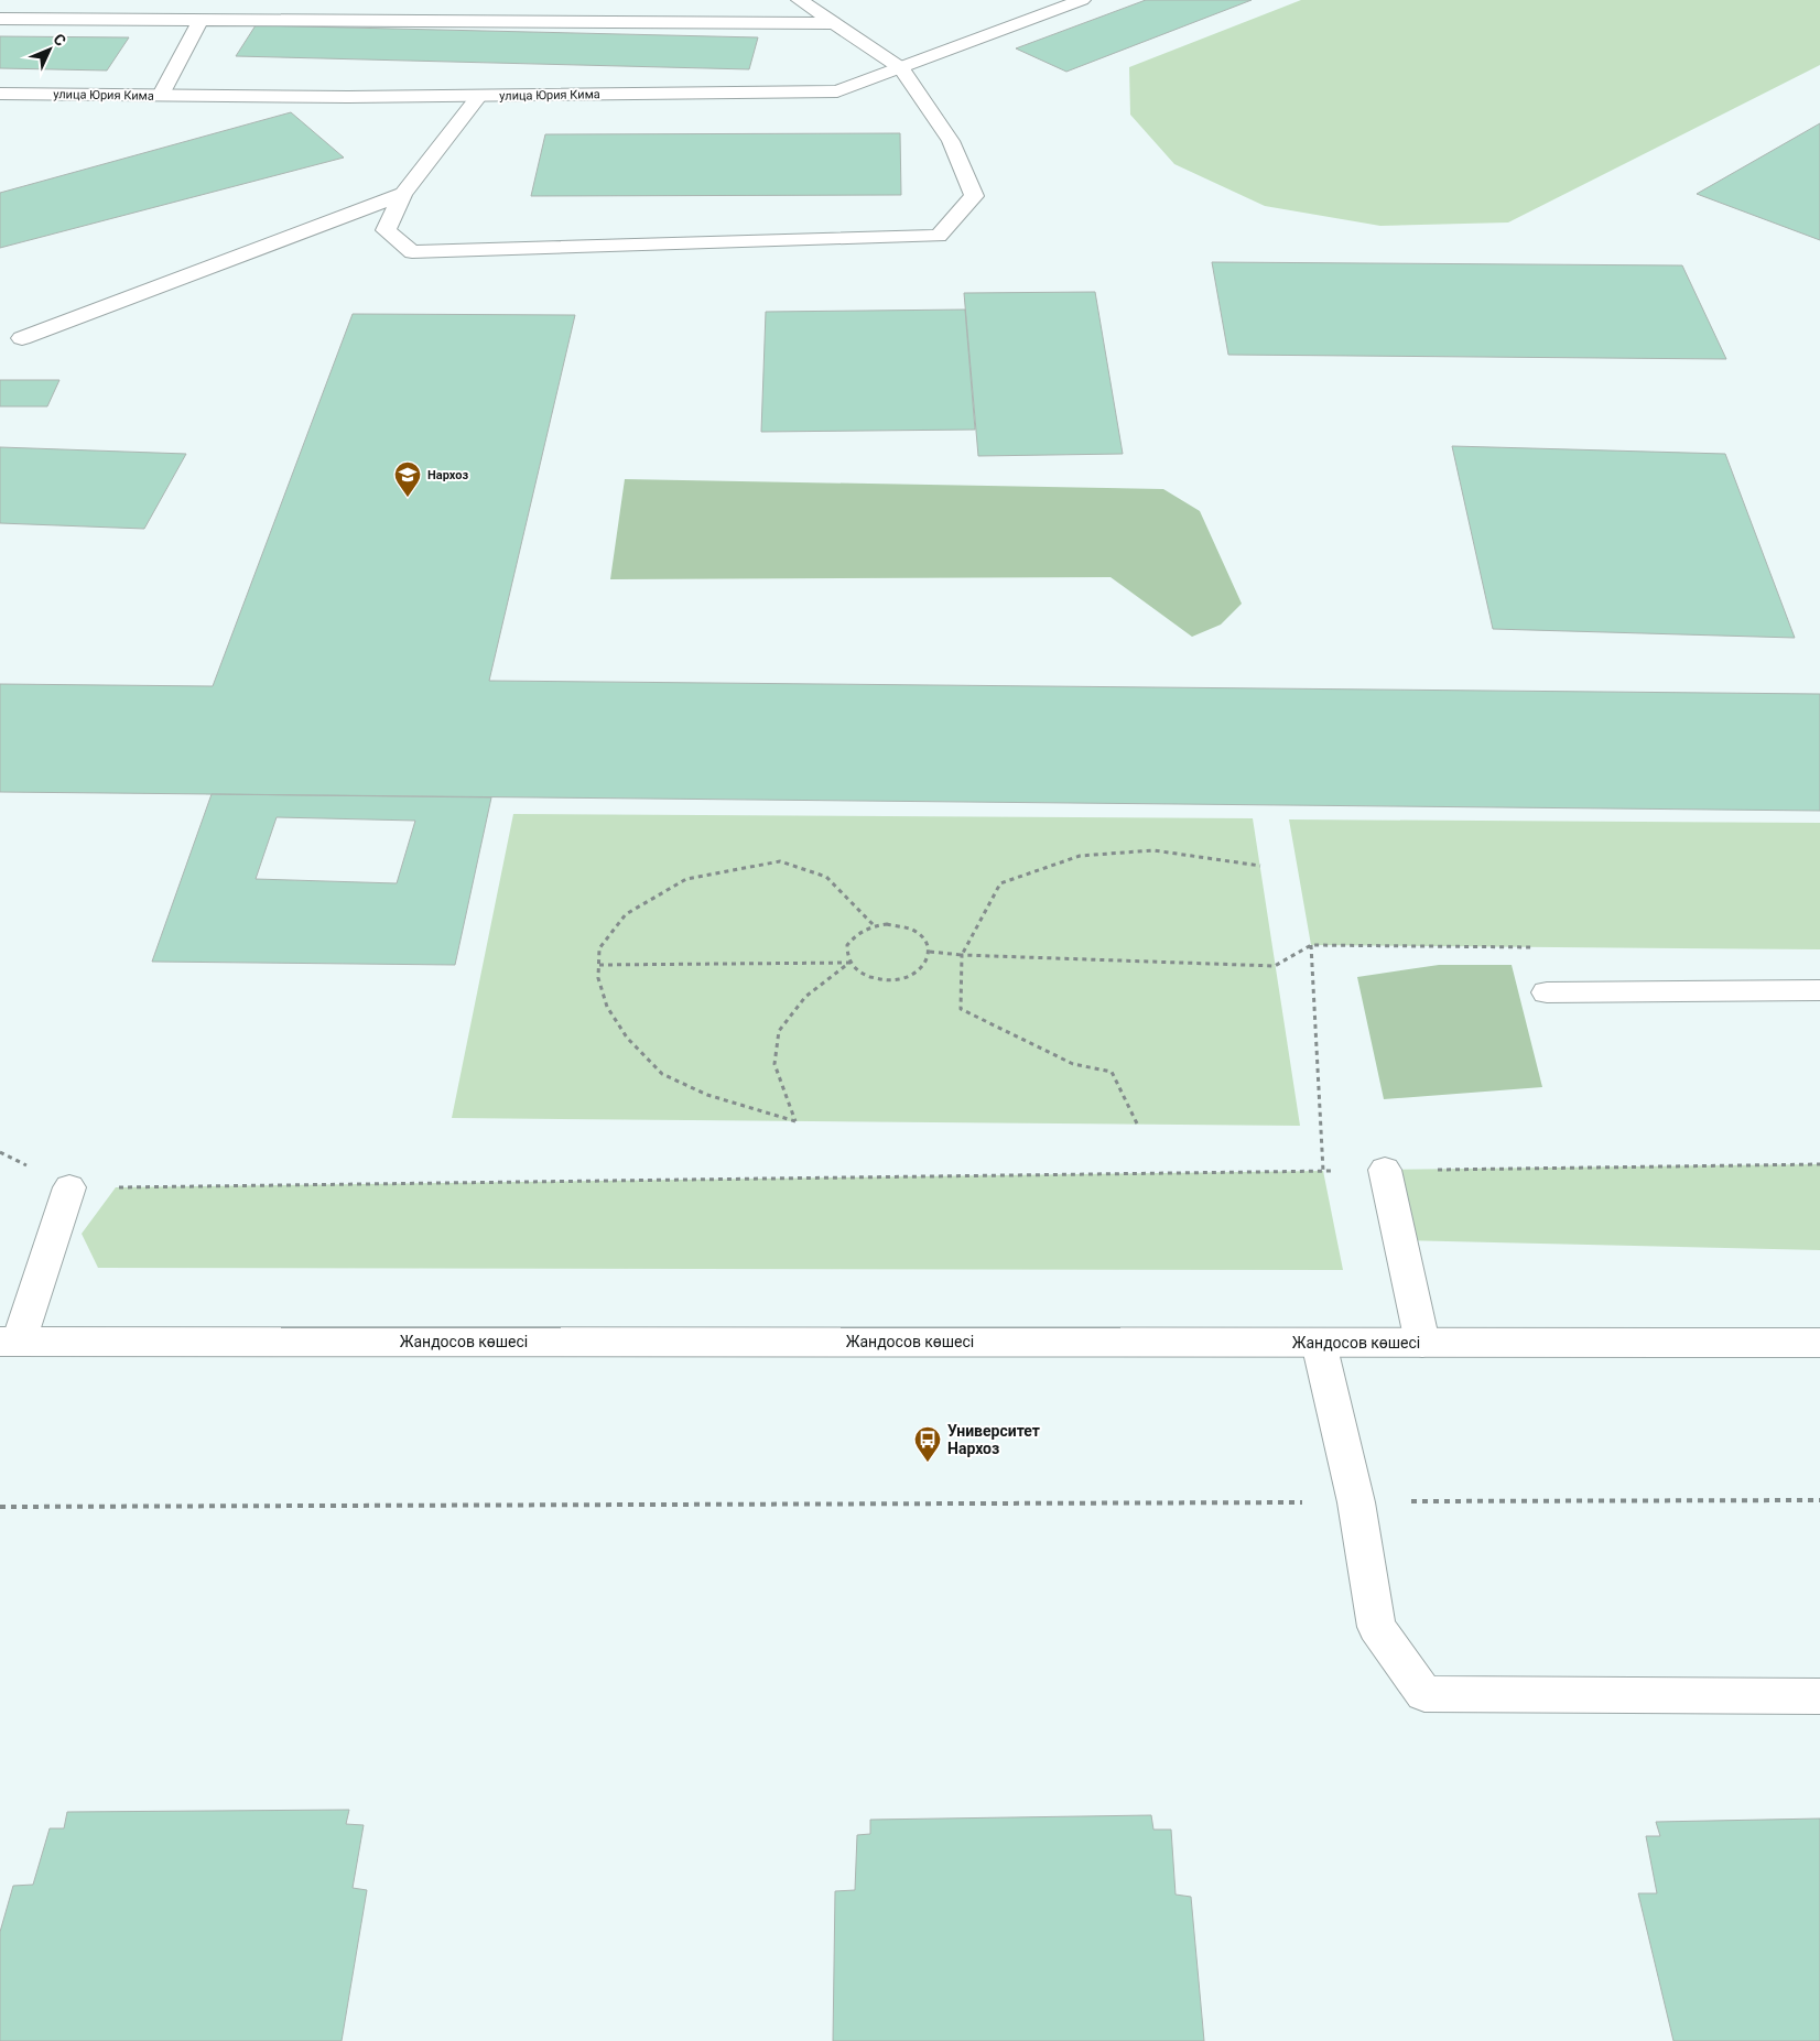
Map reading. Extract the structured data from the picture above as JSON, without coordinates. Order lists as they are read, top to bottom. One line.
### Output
{"streets":{"street":["улица Юрия Кима","Жандосов көшесі"]},"places":{"school or university":["Нархоз"],"bus stop":["Университет Нархоз"]},"north":"top right"}
